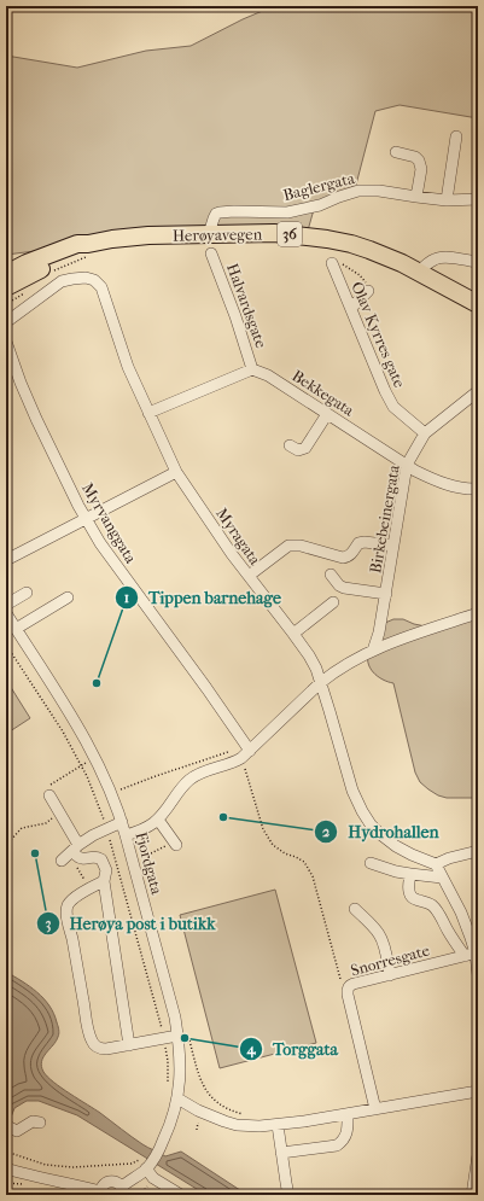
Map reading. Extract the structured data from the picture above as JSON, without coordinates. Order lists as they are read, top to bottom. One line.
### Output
{"streets":{"highway":["Herøyavegen","36"],"street":["Baglergata","Halvardsgate","Olav Kyrres gate","Bekkegata","Birkebeinergata","Myrvanggata","Myragata","Fjordgata","Snorresgate"]},"crossings":[["Baglergata","Herøyavegen"],["Halvardsgate","Bekkegata"],["Olav Kyrres gate","Birkebeinergata"],["Bekkegata","Birkebeinergata"]],"places":["Tippen barnehage","Hydrohallen","Herøya post i butikk","Torggata"]}
